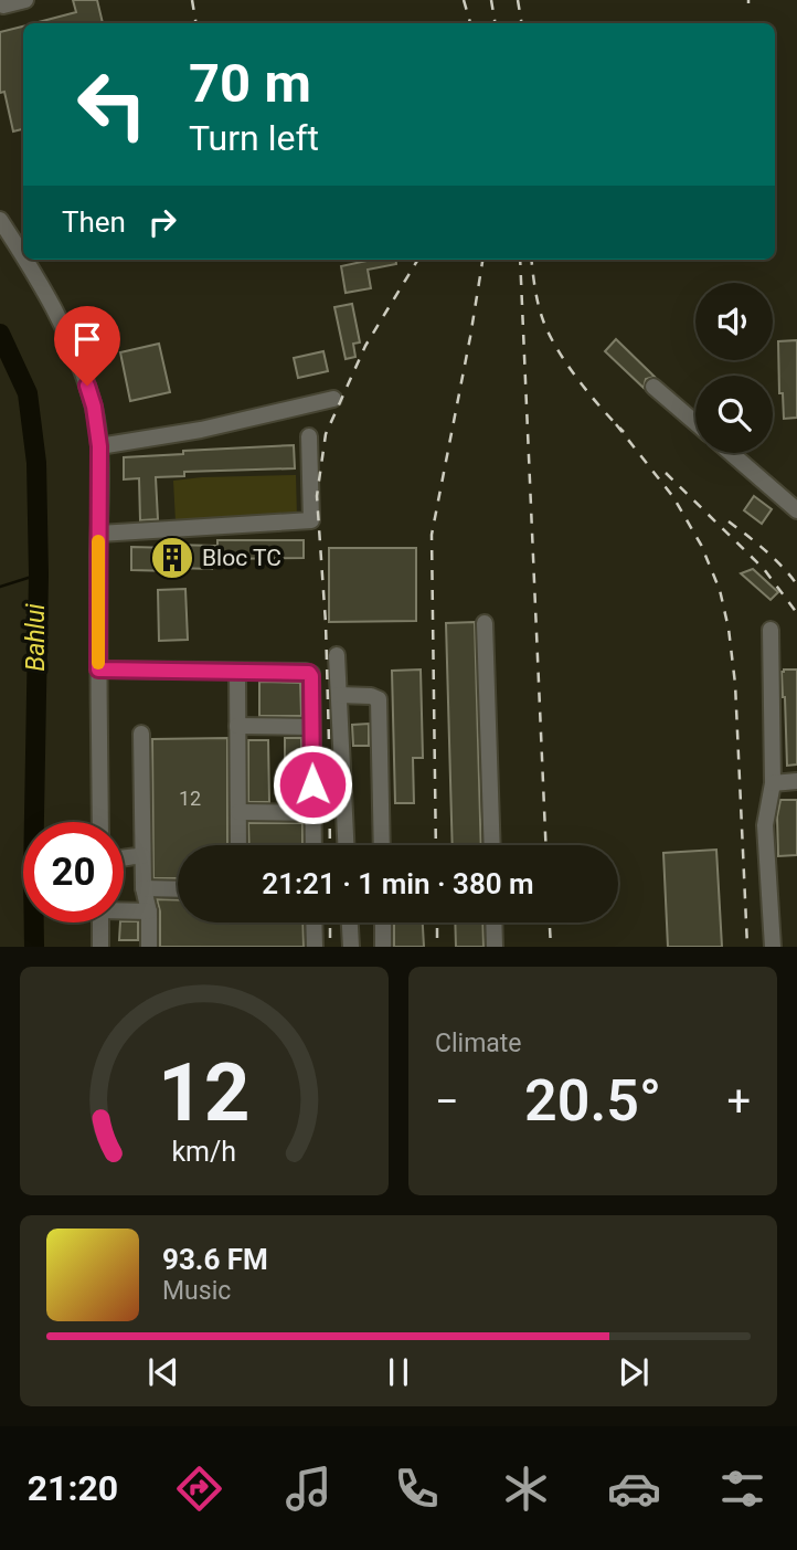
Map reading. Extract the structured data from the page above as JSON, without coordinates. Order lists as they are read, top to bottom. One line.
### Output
{"water":["Bahlui"],"places":{"building":["Bloc TC"]},"house_numbers":["12"],"page":{"turn":["70 m","Turn left"],"then":"Then","limit":"20","trip":"21:21 · 1 min · 380 m","tile":"Climate","heat":["−","20.5°","+"],"song":["93.6 FM","Music"],"tabs":"21:20","gauge":["12","km/h"]}}
